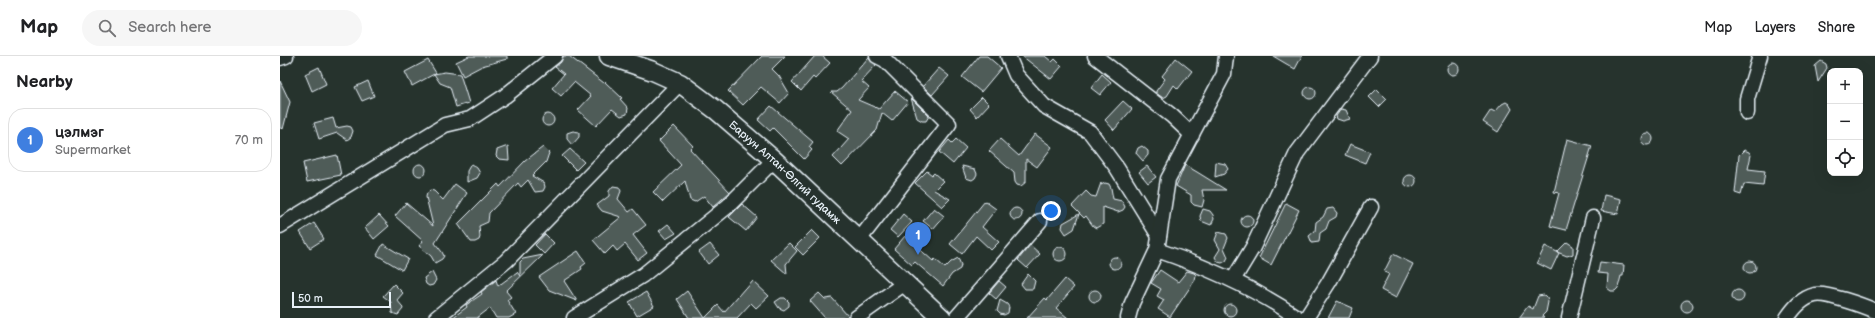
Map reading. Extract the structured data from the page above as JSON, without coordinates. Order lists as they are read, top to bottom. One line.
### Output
{"streets":{"main road":["Баруун Алтан-Өлгий гудамж"]},"scale_bar":"50 m","page":{"header":"Map","search":"Search here","nav":["Map","Layers","Share"],"heading":"Nearby","map_buttons":["+","−"],"list":[{"mark":"1","name":"цэлмэг","note":"Supermarket","value":"70 m"}],"pins":"1","scale":"50 m"}}
